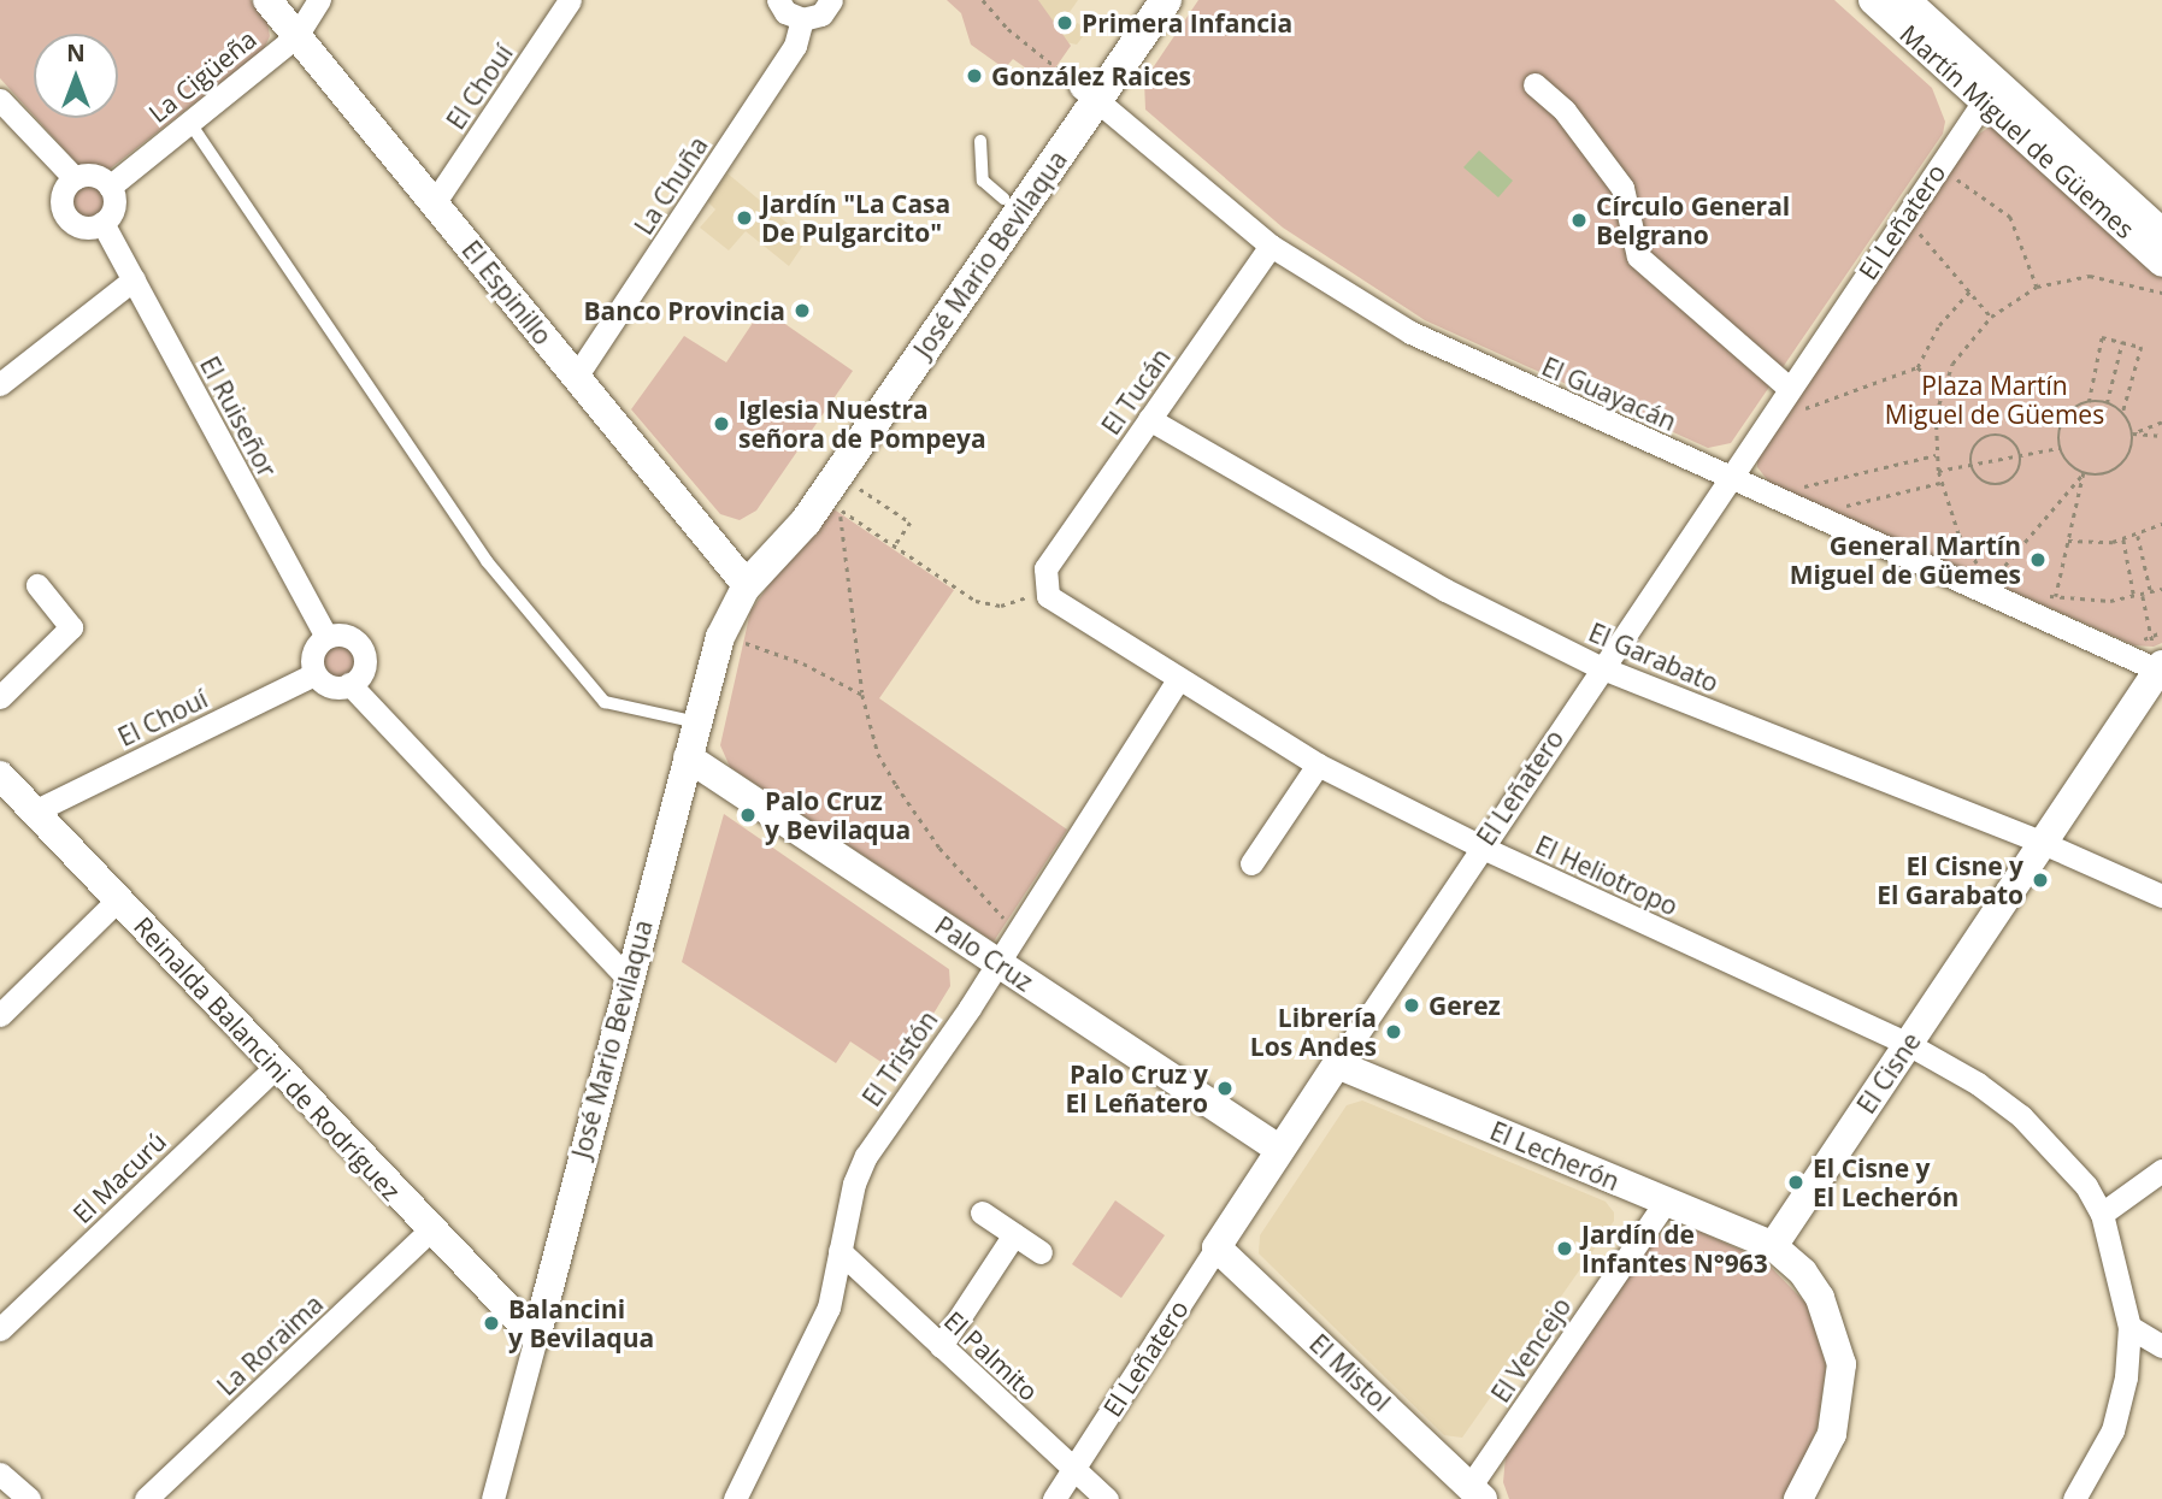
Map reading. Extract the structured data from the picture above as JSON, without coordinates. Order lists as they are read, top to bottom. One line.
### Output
{"streets":{"main road":["José Mario Bevilaqua"],"street":["La Cigüeña","El Chouí","Martín Miguel de Güemes","La Chuña","El Leñatero","El Espinillo","El Tucán","El Guayacán","El Ruiseñor","El Garabato","El Heliotropo","Palo Cruz","Reinalda Balancini de Rodríguez","El Tristón","El Cisne","El Lecherón","El Macurú","La Roraima","El Vencejo","El Palmito","El Mistol"]},"crossings":[["La Cigüeña","El Espinillo"],["La Cigüeña","El Ruiseñor"],["El Chouí","El Espinillo"],["El Chouí","El Ruiseñor"],["El Chouí","Reinalda Balancini de Rodríguez"],["Martín Miguel de Güemes","El Leñatero"],["La Chuña","El Espinillo"],["El Leñatero","El Guayacán"],["El Leñatero","El Garabato"],["El Leñatero","El Heliotropo"],["El Leñatero","Palo Cruz"],["El Leñatero","El Lecherón"],["El Leñatero","El Palmito"],["El Leñatero","El Mistol"],["José Mario Bevilaqua","El Espinillo"],["José Mario Bevilaqua","El Guayacán"],["José Mario Bevilaqua","Palo Cruz"],["José Mario Bevilaqua","Reinalda Balancini de Rodríguez"],["El Tucán","El Guayacán"],["El Tucán","El Garabato"],["El Tucán","El Heliotropo"],["El Guayacán","El Cisne"],["El Garabato","El Cisne"],["El Heliotropo","El Tristón"],["El Heliotropo","El Cisne"],["Palo Cruz","El Tristón"],["Reinalda Balancini de Rodríguez","El Macurú"],["Reinalda Balancini de Rodríguez","La Roraima"],["El Tristón","El Palmito"],["El Cisne","El Lecherón"],["El Lecherón","El Vencejo"],["El Vencejo","El Mistol"]],"parks":["Plaza Martín Miguel de Güemes"],"places":["Primera Infancia","González Raices","Jardín \"La Casa De Pulgarcito\"","Círculo General Belgrano","Banco Provincia","Iglesia Nuestra señora de Pompeya","General Martín Miguel de Güemes","Palo Cruz y Bevilaqua","El Cisne y El Garabato","Gerez","Librería Los Andes","Palo Cruz y El Leñatero","El Cisne y El Lecherón","Jardín de Infantes N°963","Balancini y Bevilaqua"],"north":"top"}
